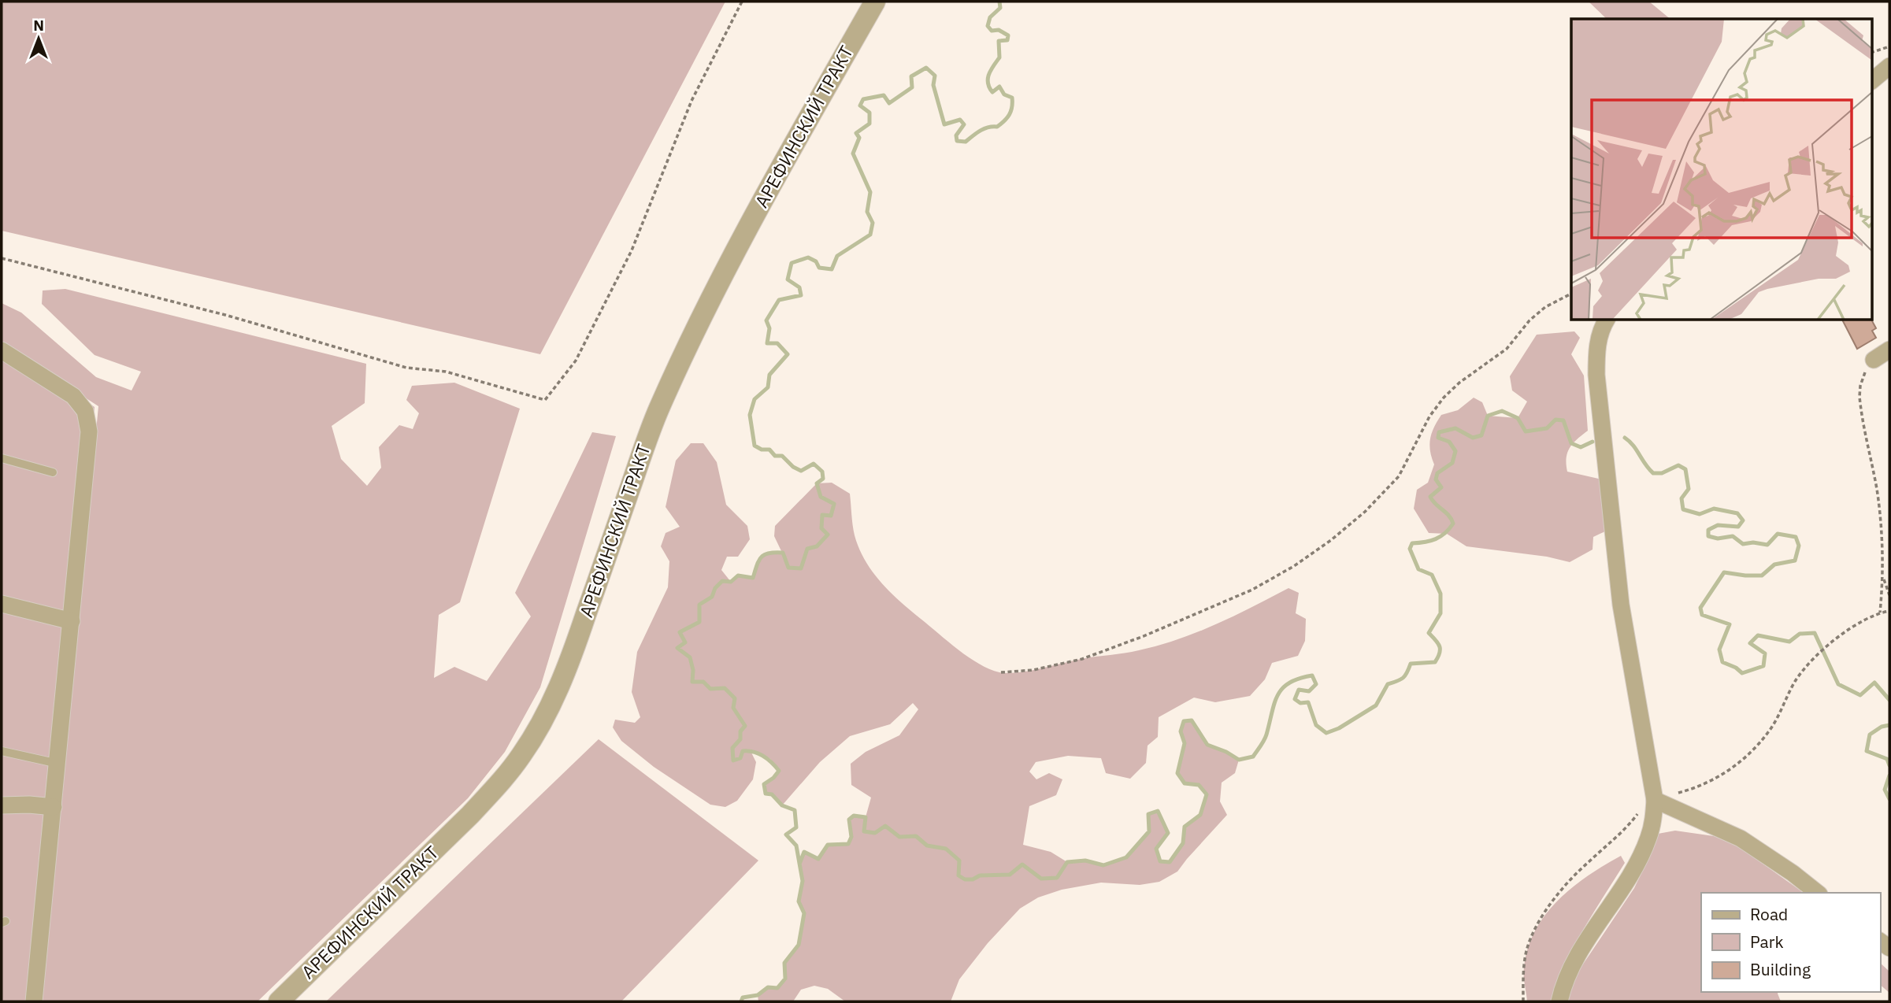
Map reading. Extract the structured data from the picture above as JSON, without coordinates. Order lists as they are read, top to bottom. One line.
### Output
{"streets":{"street":["АРЕФИНСКИЙ ТРАКТ"]},"legend":["Road","Park","Building"],"north":"top"}
